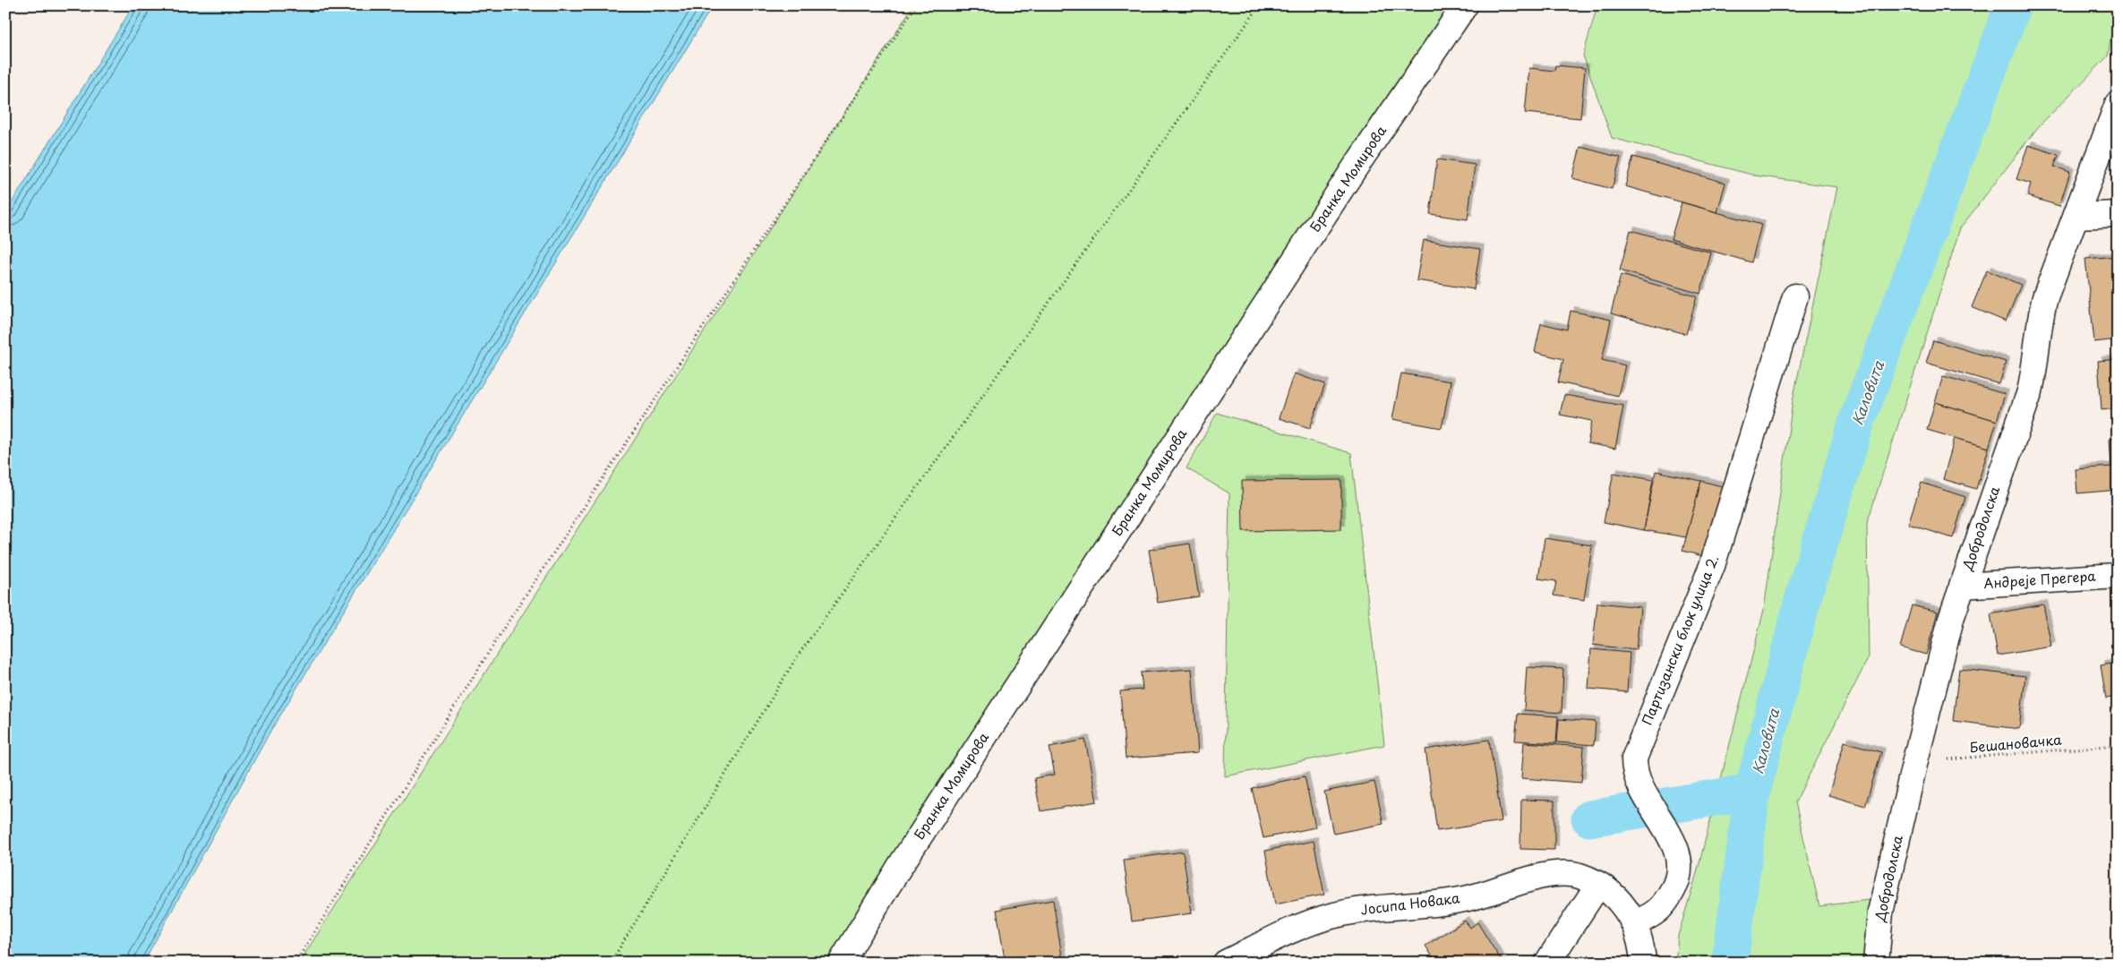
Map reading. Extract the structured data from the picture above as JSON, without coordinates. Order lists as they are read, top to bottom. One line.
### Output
{"streets":{"street":["Бранка Момирова","Добродолска","Андреје Прегера","Партизански блок улица 2.","Јосипа Новака"],"path":["Бешановачка"]},"crossings":[["Добродолска","Андреје Прегера"],["Добродолска","Бешановачка"],["Партизански блок улица 2.","Јосипа Новака"]],"water":["Каловита"]}
